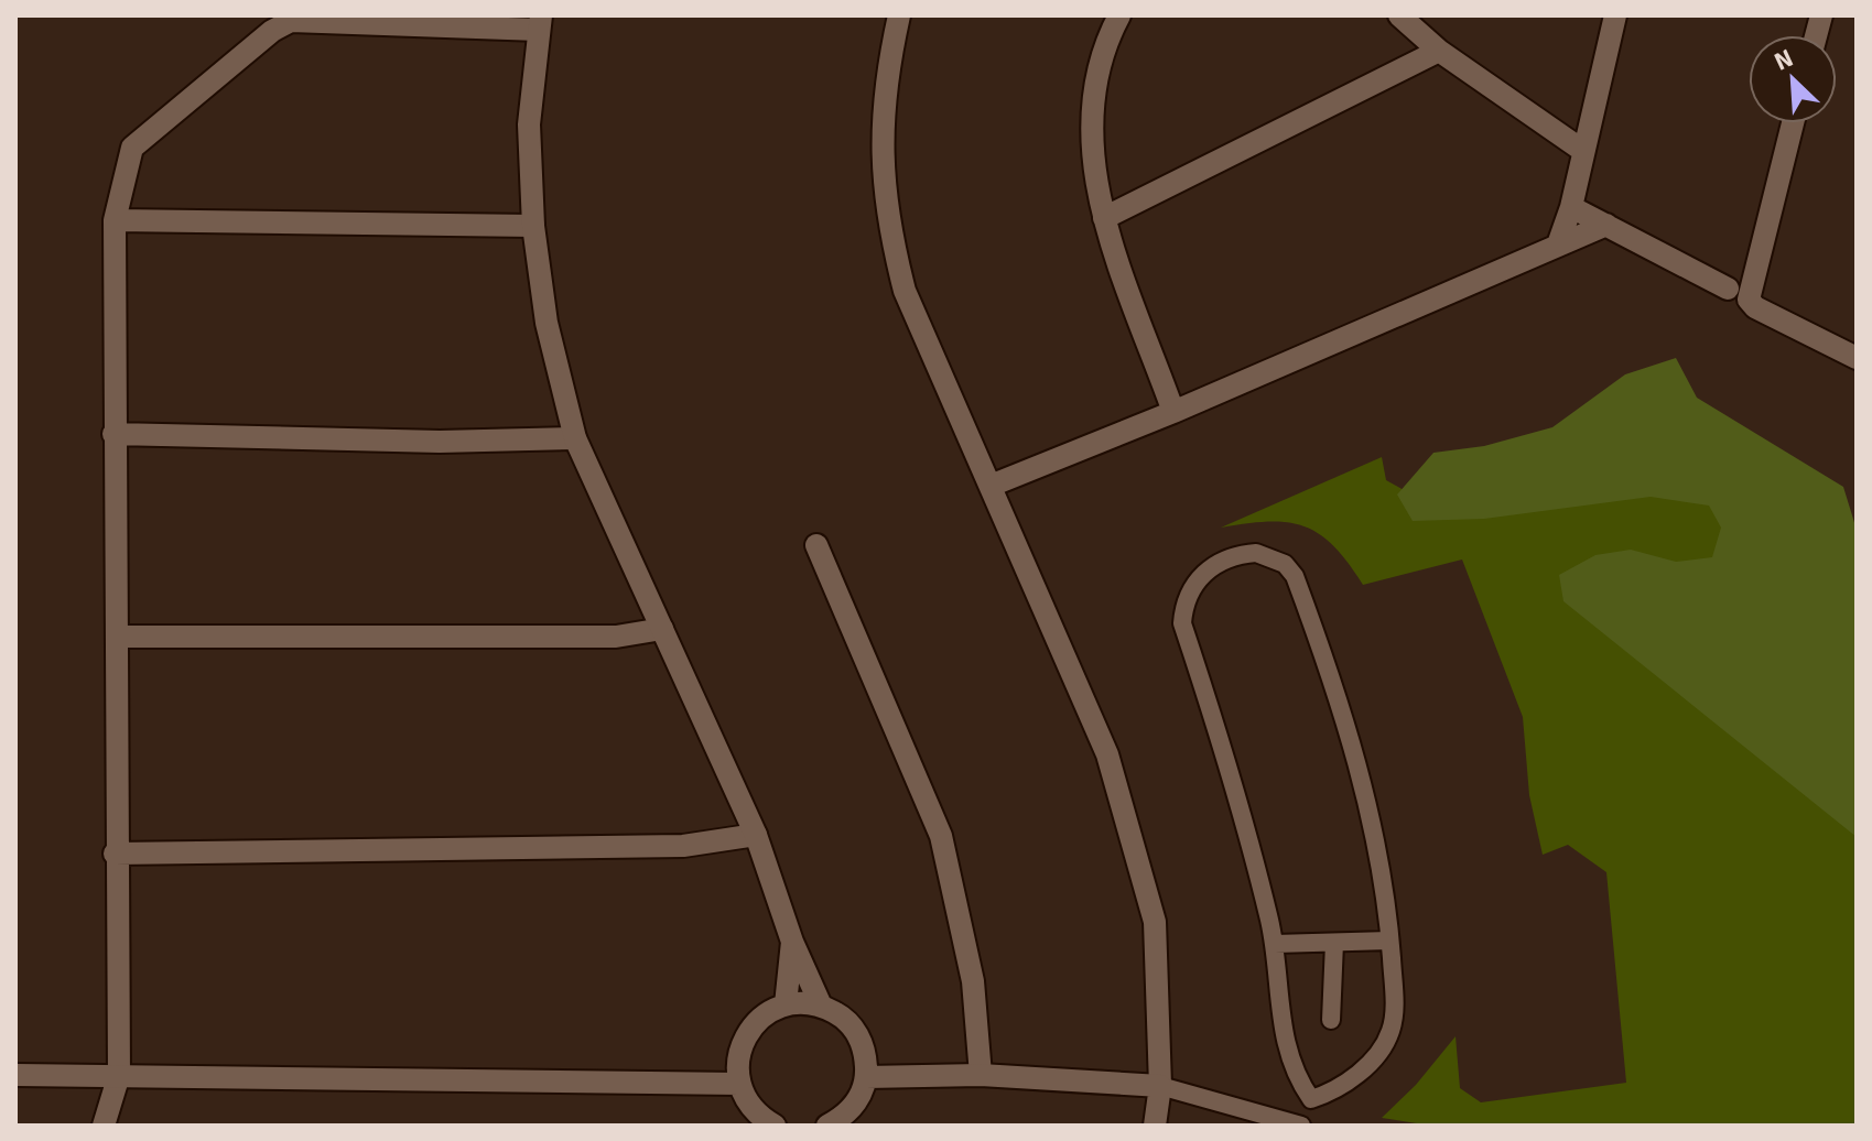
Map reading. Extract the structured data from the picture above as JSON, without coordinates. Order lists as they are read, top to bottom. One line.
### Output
{"north":"top left"}
